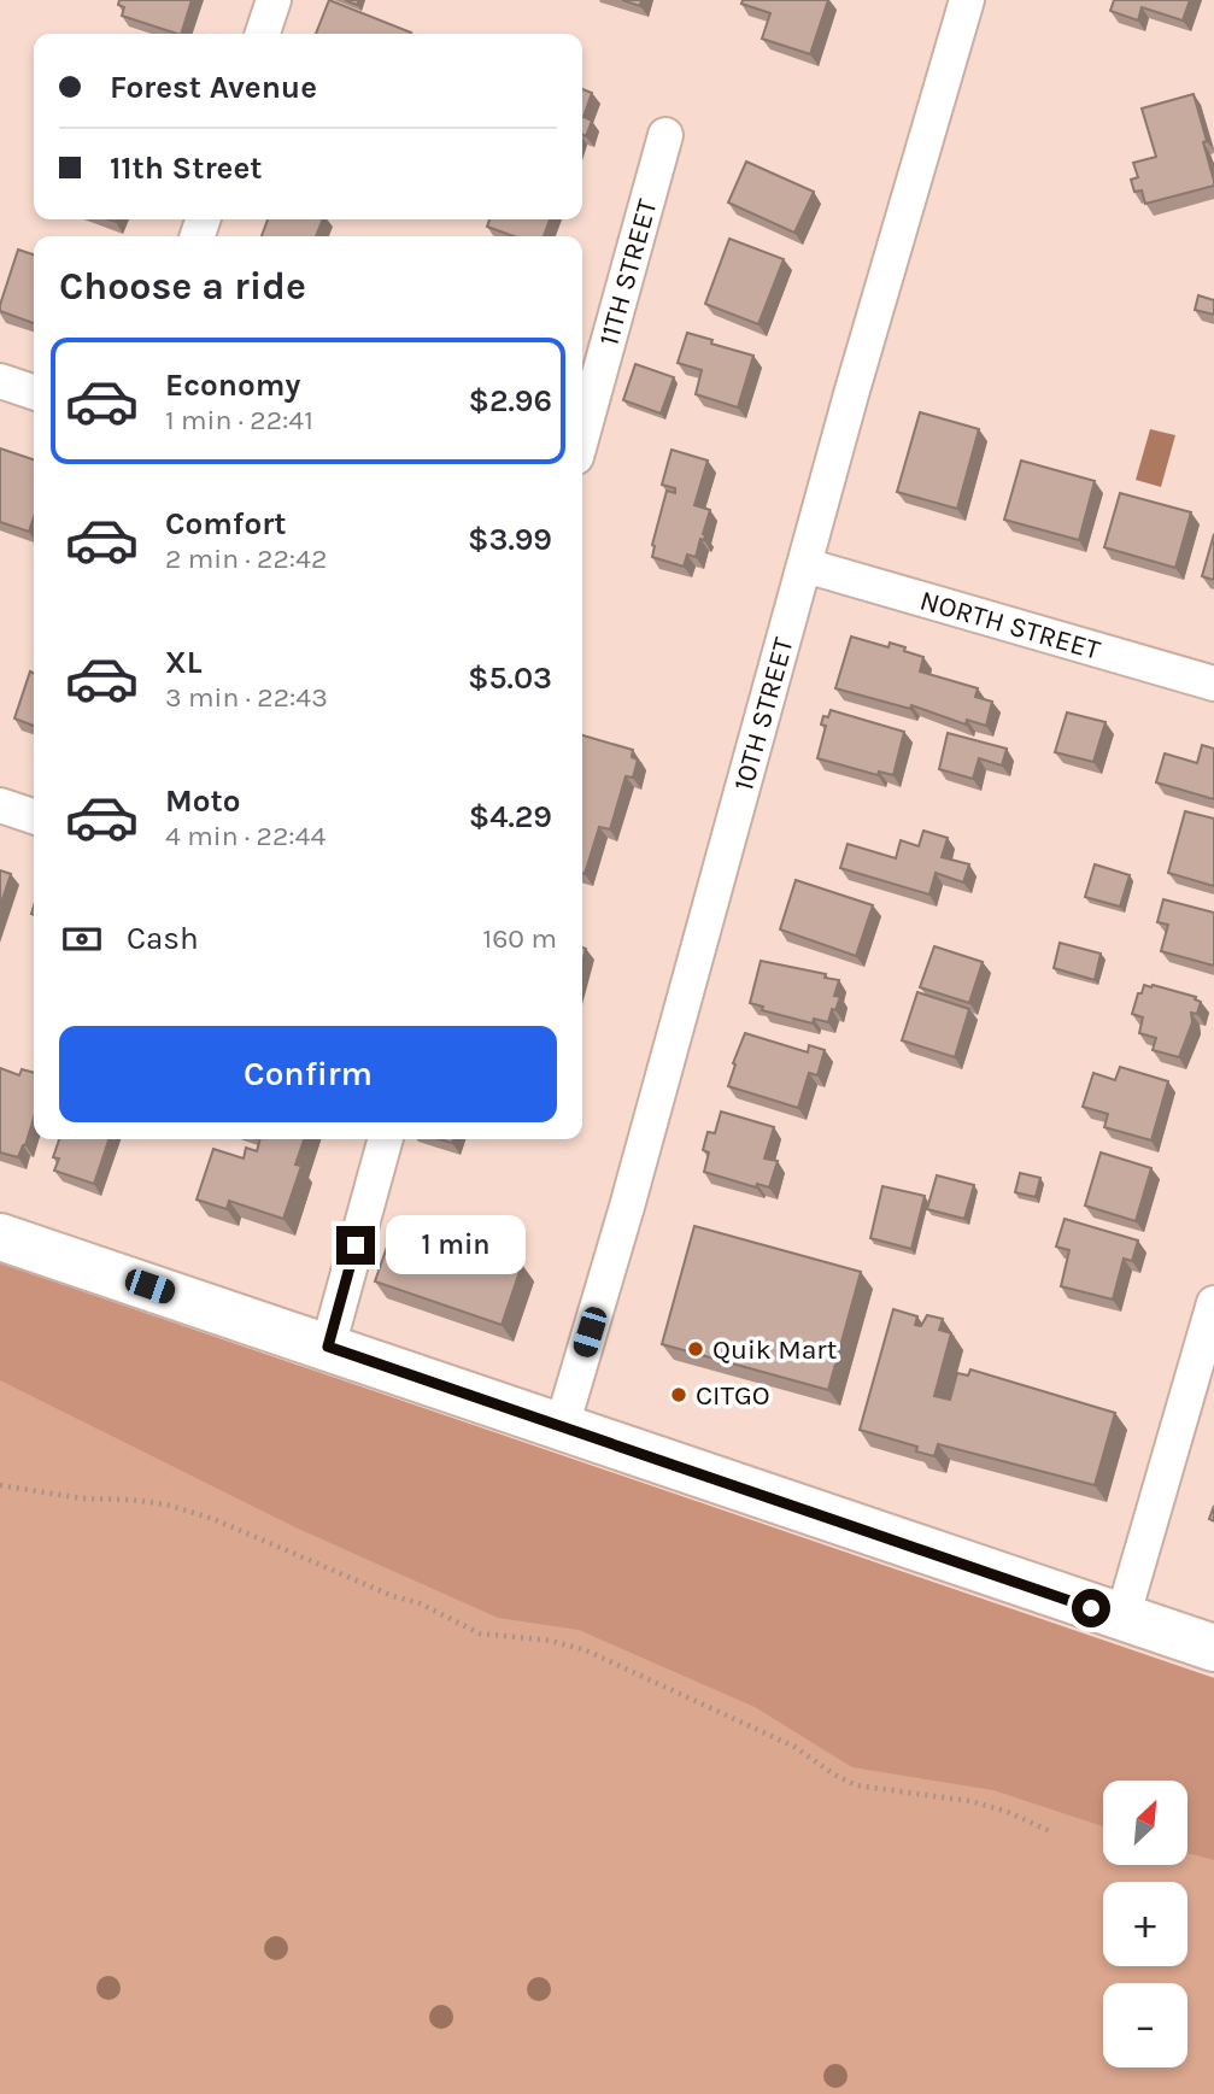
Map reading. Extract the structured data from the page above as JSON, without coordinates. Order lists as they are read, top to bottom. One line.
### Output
{"streets":{"street":["11TH STREET","NORTH STREET","10TH STREET"]},"crossings":[["NORTH STREET","10TH STREET"]],"places":["Quik Mart","CITGO"],"north":"top right","page":{"banner":["Forest Avenue","11th Street"],"heading":"Choose a ride","list":[{"name":"Economy","note":"1 min · 22:41","value":"$2.96"},{"name":"Comfort","note":"2 min · 22:42","value":"$3.99"},{"name":"XL","note":"3 min · 22:43","value":"$5.03"},{"name":"Moto","note":"4 min · 22:44","value":"$4.29"}],"pay":["Cash","160 m"],"buttons":"Confirm","bubble":"1 min","map_buttons":["+","−"]}}
